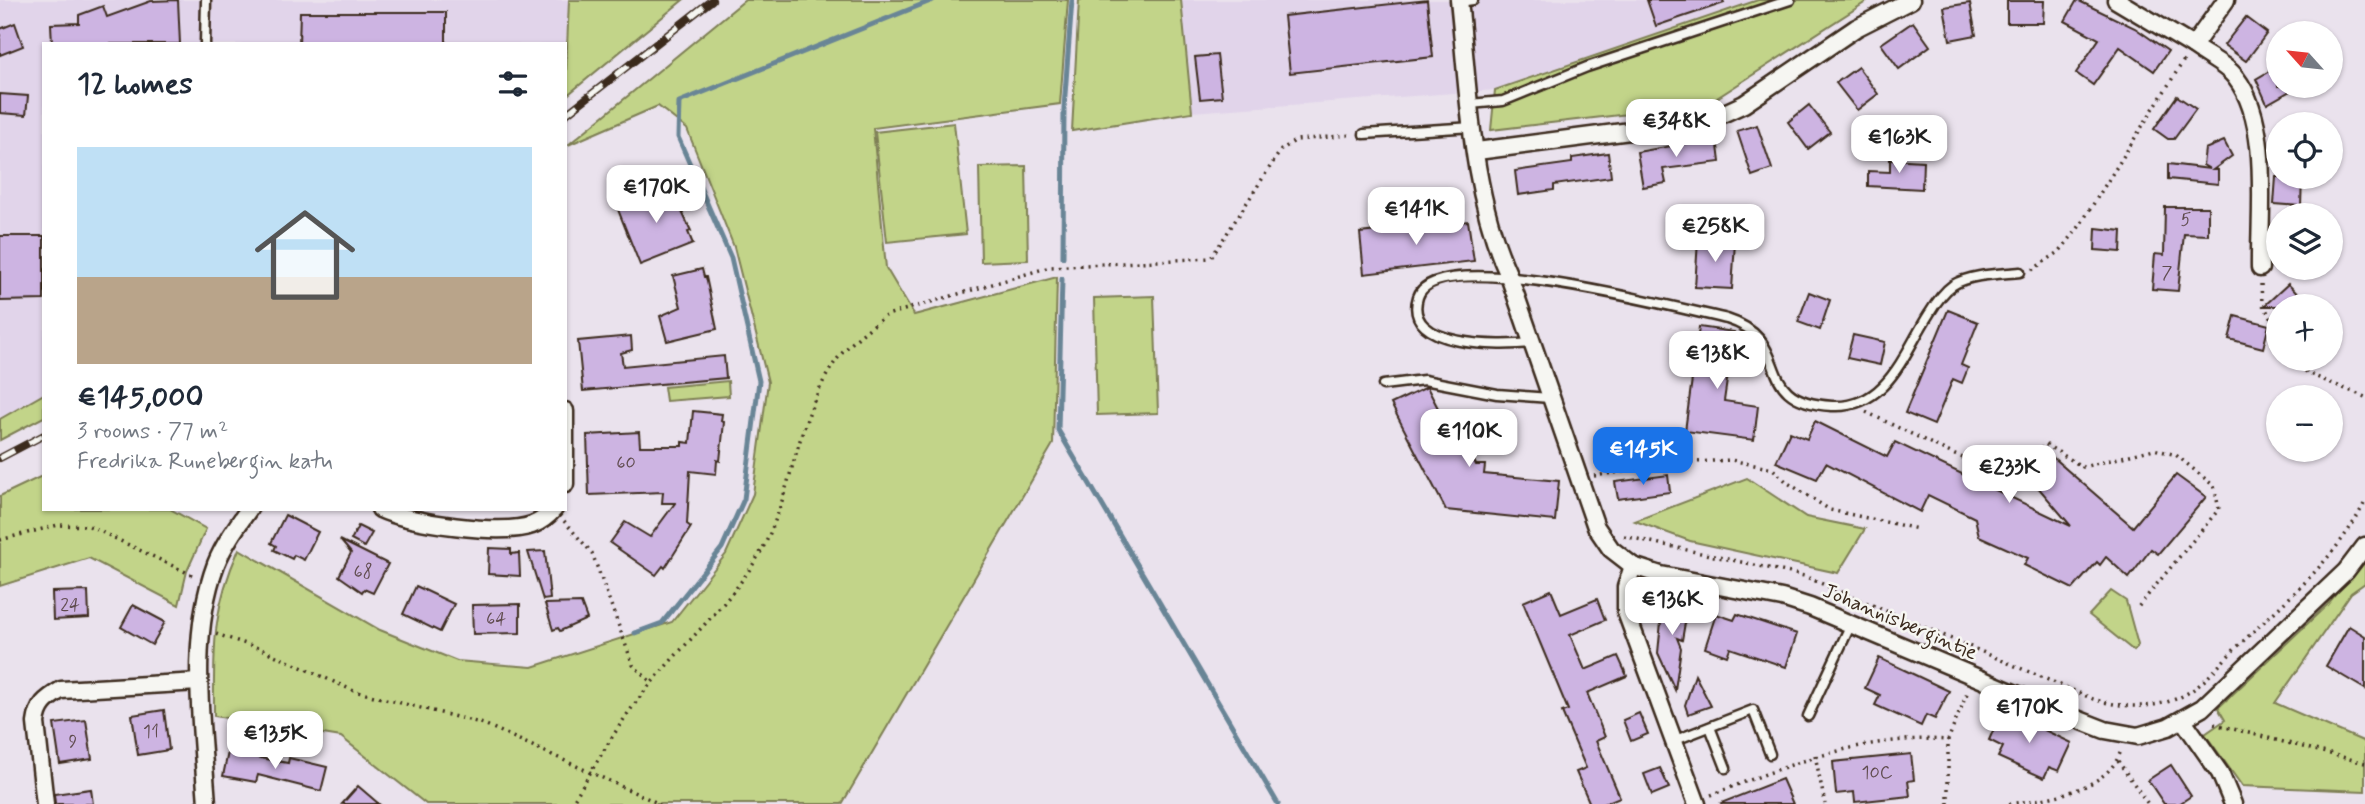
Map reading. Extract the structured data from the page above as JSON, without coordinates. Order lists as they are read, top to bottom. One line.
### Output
{"streets":{"street":["Johannisbergintie"]},"house_numbers":["5","7","60","68","24","64","11","9","10C"],"north":"top left","page":{"map_buttons":["+","−"],"heading":"12 homes","price":["€348K","€163K","€170K","€141K","€258K","€138K","€110K","€145K","€233K","€136K","€170K","€135K"],"list":[{"name":"€145,000","note":"3 rooms · 77 m² · Fredrika Runebergin katu"}]}}
